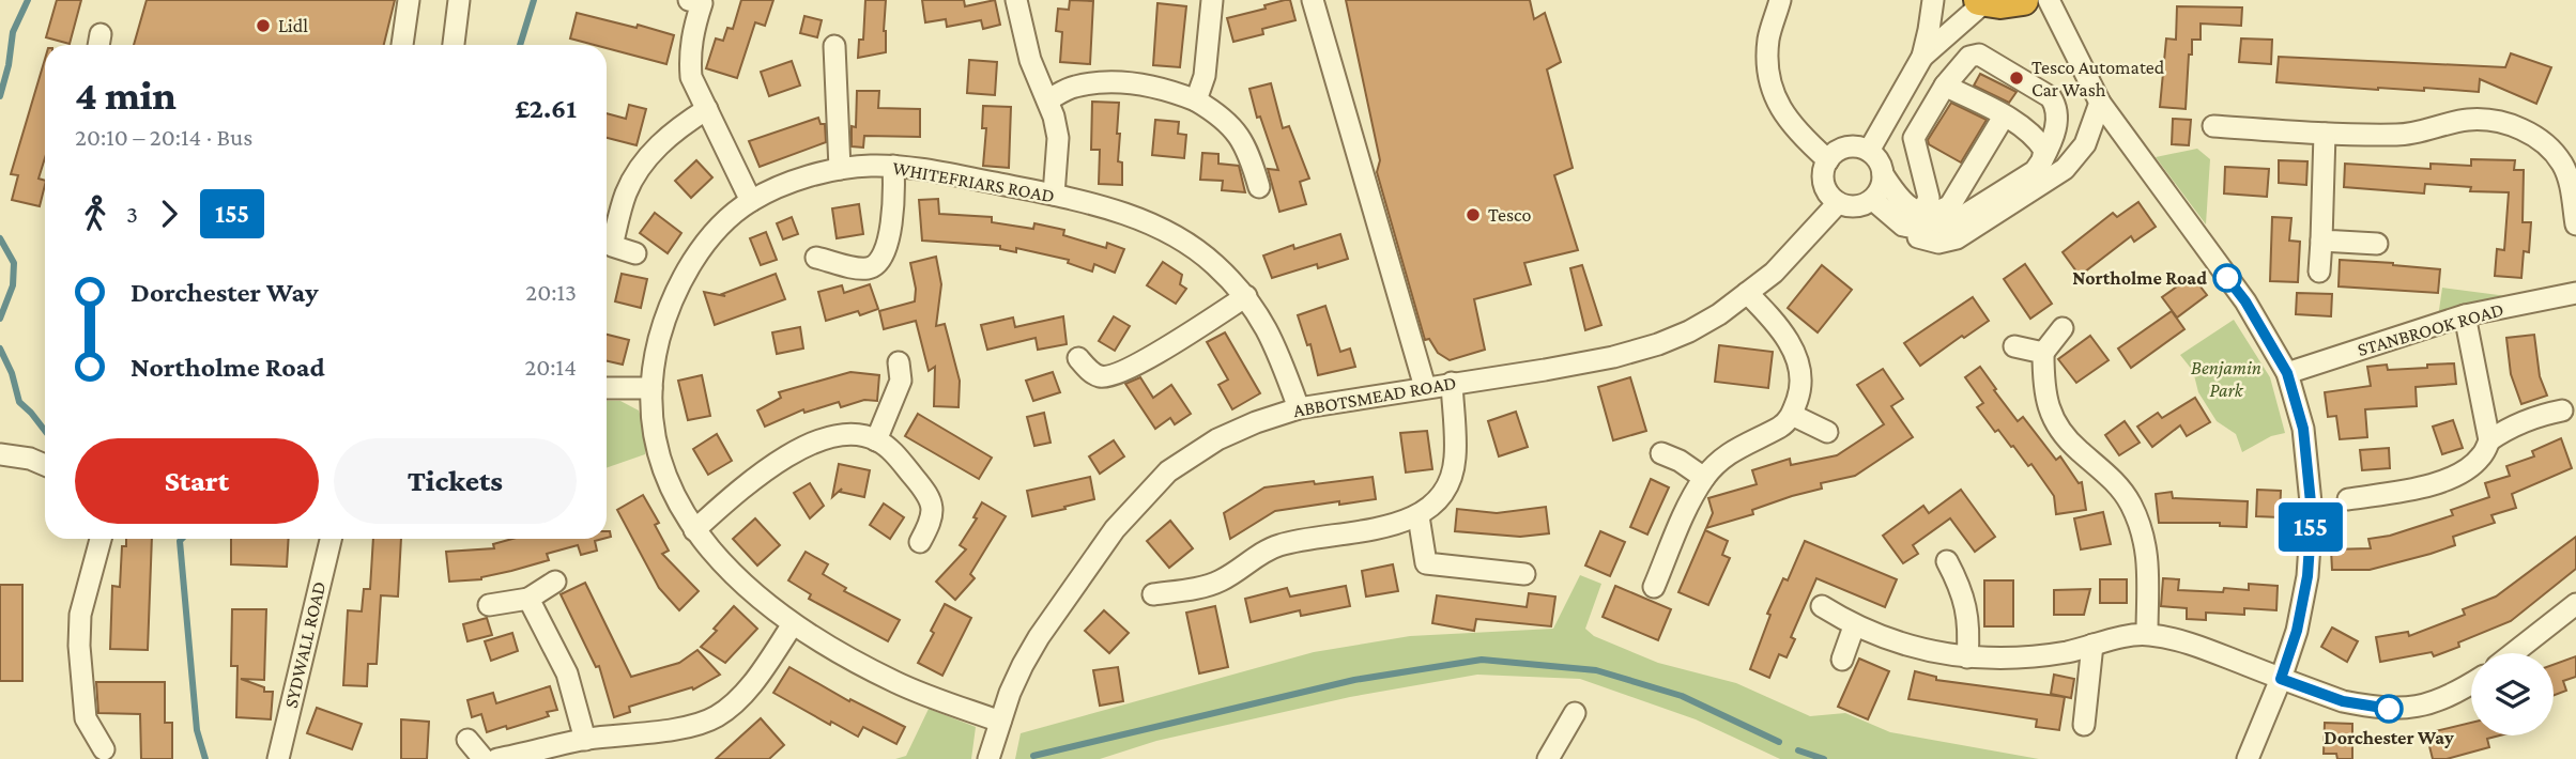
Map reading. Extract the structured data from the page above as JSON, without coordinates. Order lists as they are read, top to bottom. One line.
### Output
{"streets":{"street":["WHITEFRIARS ROAD","STANBROOK ROAD","ABBOTSMEAD ROAD","SYDWALL ROAD"]},"crossings":[["WHITEFRIARS ROAD","ABBOTSMEAD ROAD"]],"parks":["Benjamin Park"],"places":["Lidl","Tesco Automated Car Wash","Tesco","Northolme Road","Dorchester Way"],"lines":["bus line 155"],"page":{"on_map":"155","heading":["4 min","20:10 – 20:14 · Bus","£2.61"],"legs":["3","155"],"list":[{"name":"Dorchester Way","value":"20:13"},{"name":"Northolme Road","value":"20:14"}],"buttons":["Start","Tickets"]}}
